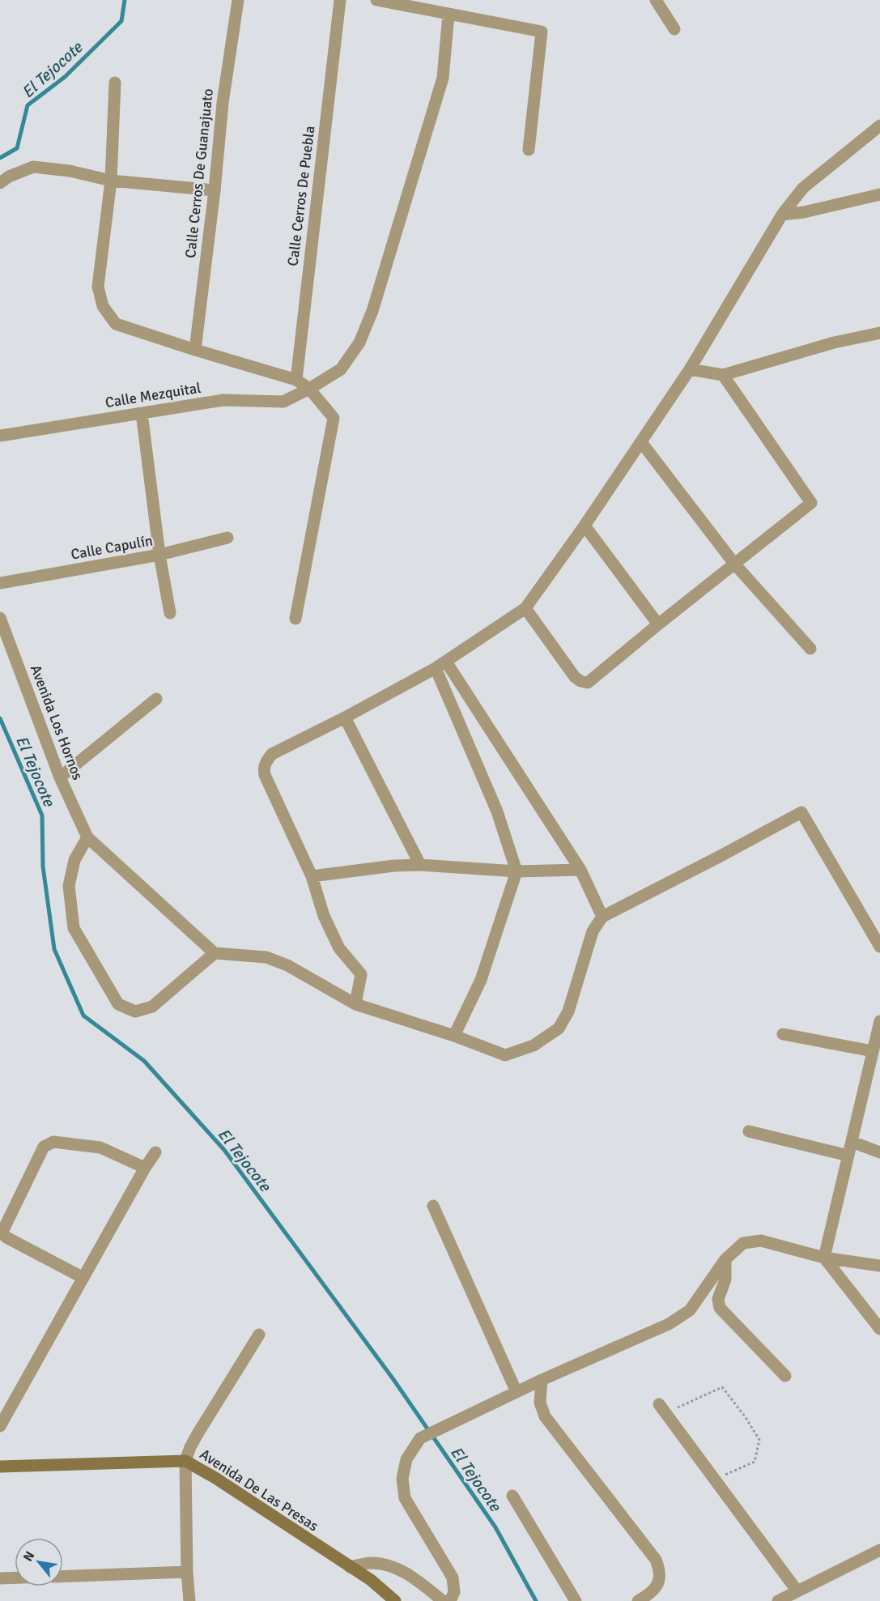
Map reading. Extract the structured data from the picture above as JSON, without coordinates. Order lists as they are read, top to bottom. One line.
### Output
{"streets":{"main road":["Avenida De Las Presas"],"street":["Calle Cerros De Guanajuato","Calle Cerros De Puebla","Calle Mezquital","Calle Capulín","Avenida Los Hornos"]},"water":["El Tejocote"],"north":"top left"}
